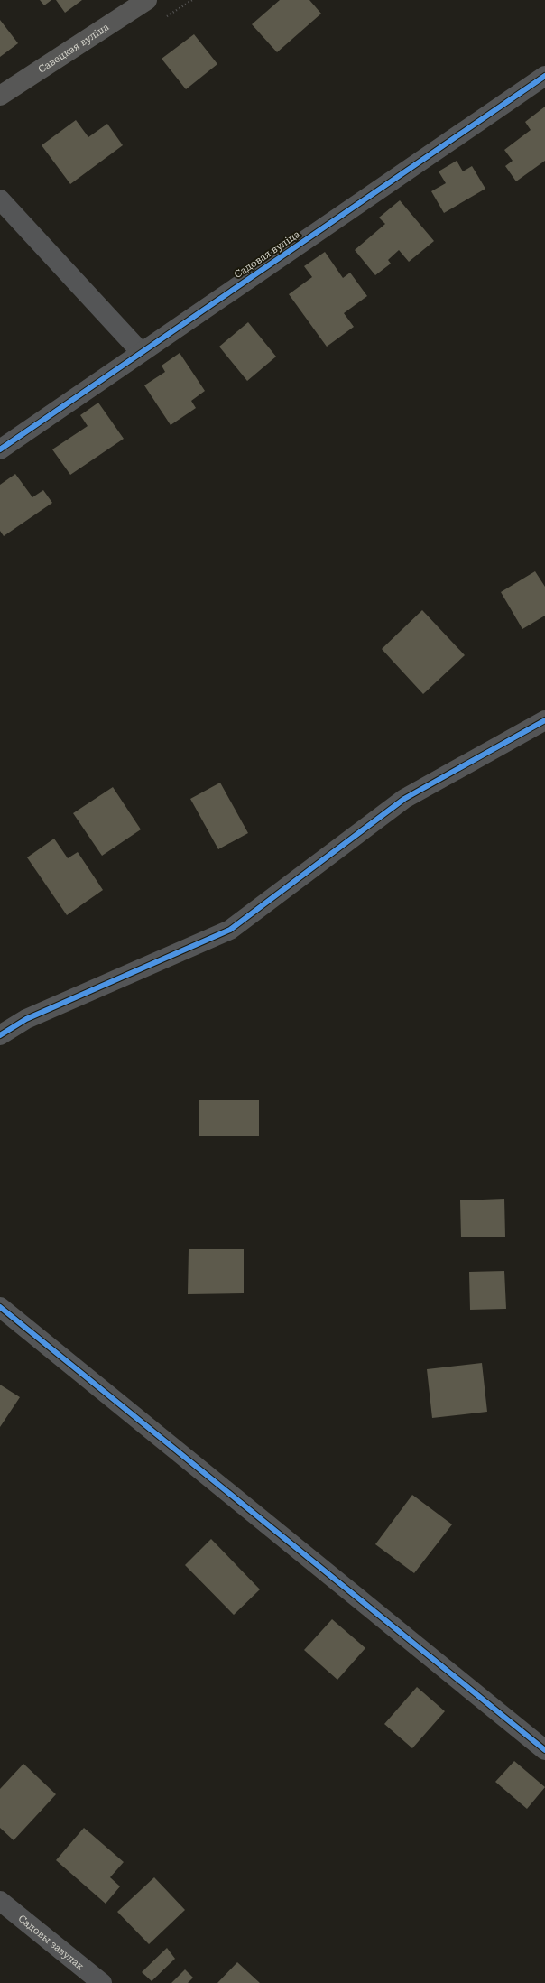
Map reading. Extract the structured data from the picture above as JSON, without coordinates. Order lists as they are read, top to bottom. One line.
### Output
{"streets":{"street":["Савецкая вуліца","Садовая вуліца","Садовы завулак"]}}
